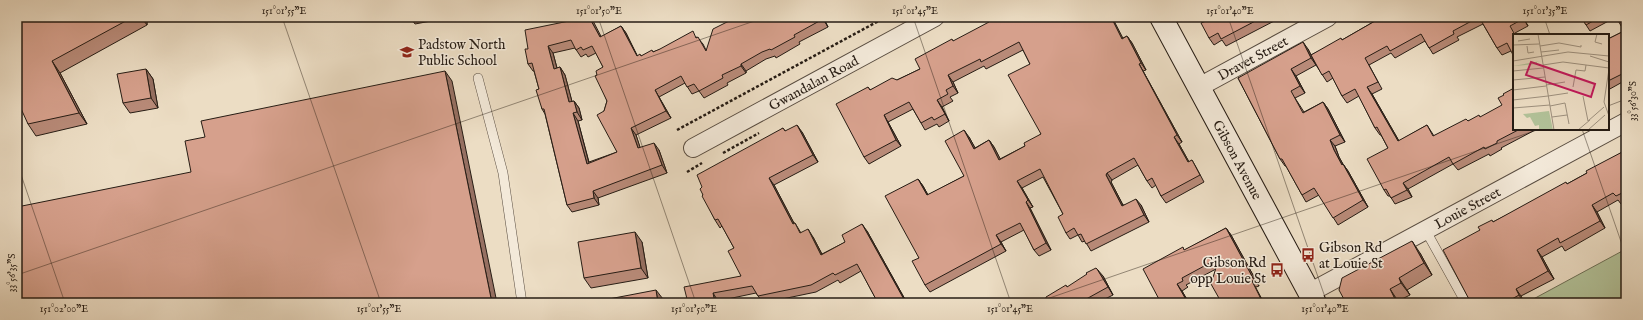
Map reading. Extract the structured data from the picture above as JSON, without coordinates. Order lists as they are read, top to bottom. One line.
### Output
{"streets":{"main road":["Gibson Avenue"],"street":["Dravet Street","Gwandalan Road","Louie Street"]},"crossings":[["Dravet Street","Gibson Avenue"],["Gibson Avenue","Louie Street"]],"places":{"school or university":["Padstow North Public School"],"bus stop":["Gibson Rd at Louie St","Gibson Rd opp Louie St"]},"coordinates":["151°01'55\"E","151°01'50\"E","151°01'45\"E","151°01'40\"E","151°01'35\"E","33°56'30\"S","33°56'35\"S","151°02'00\"E"]}
